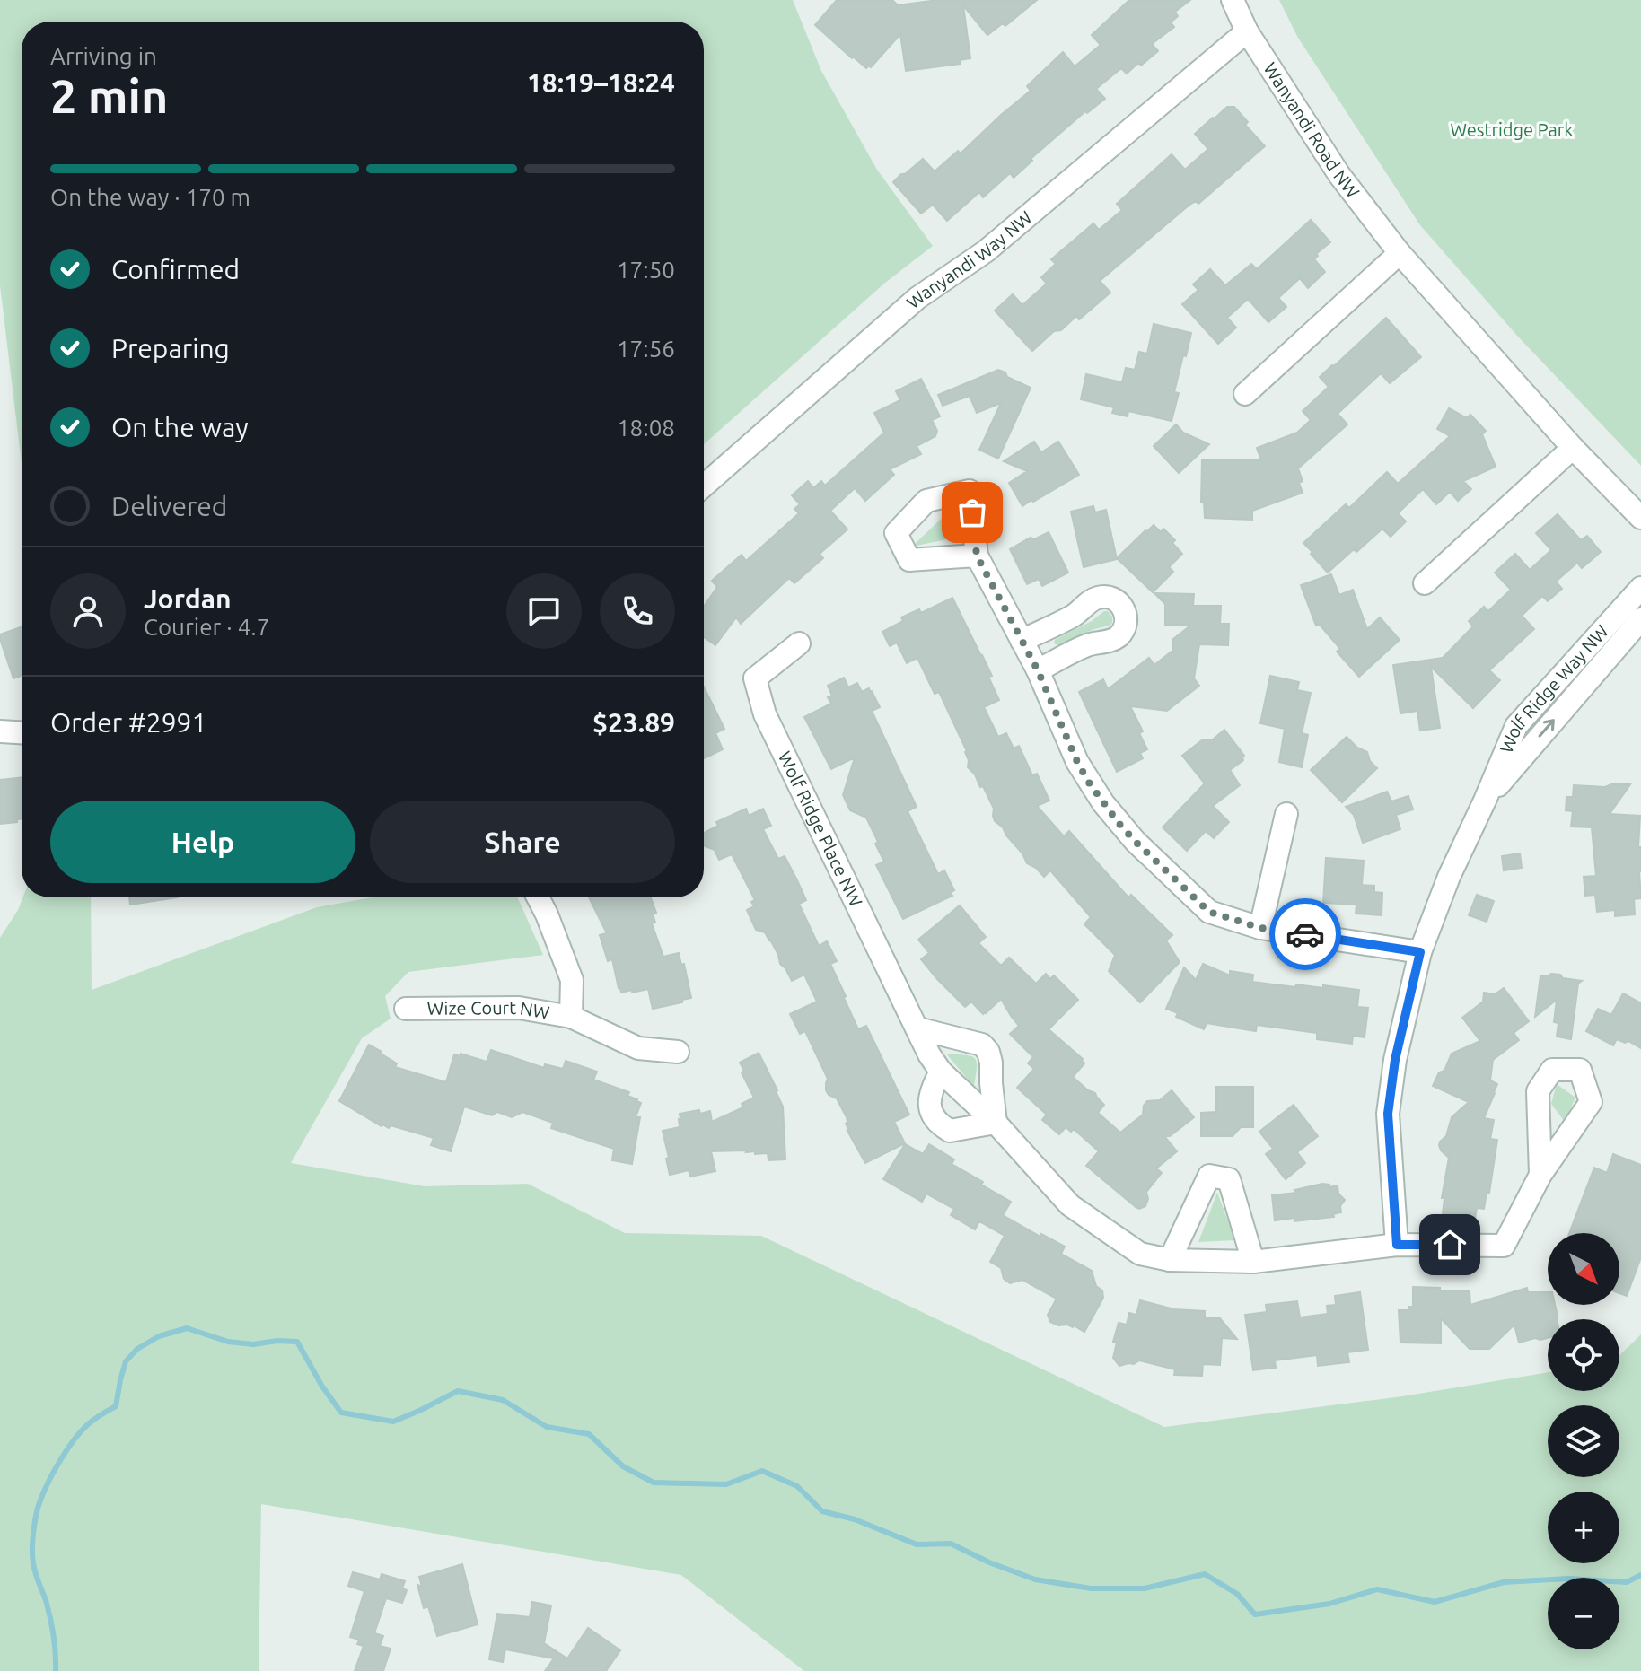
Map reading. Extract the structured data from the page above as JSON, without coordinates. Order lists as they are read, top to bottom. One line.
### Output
{"streets":{"street":["Wanyandi Road NW","Wanyandi Way NW","Wolf Ridge Way NW","Wolf Ridge Place NW","Wize Court NW"]},"crossings":[["Wanyandi Road NW","Wanyandi Way NW"],["Wolf Ridge Way NW","Wolf Ridge Place NW"]],"parks":["Westridge Park"],"north":"bottom right","page":{"heading":["2 min","Arriving in","18:19–18:24"],"panel":["Jordan","Courier · 4.7","Order #2991","$23.89"],"bar":"On the way · 170 m","list":[["Confirmed","17:50"],["Preparing","17:56"],["On the way","18:08"],"Delivered"],"buttons":["Help","Share"],"map_buttons":["+","−"]}}
